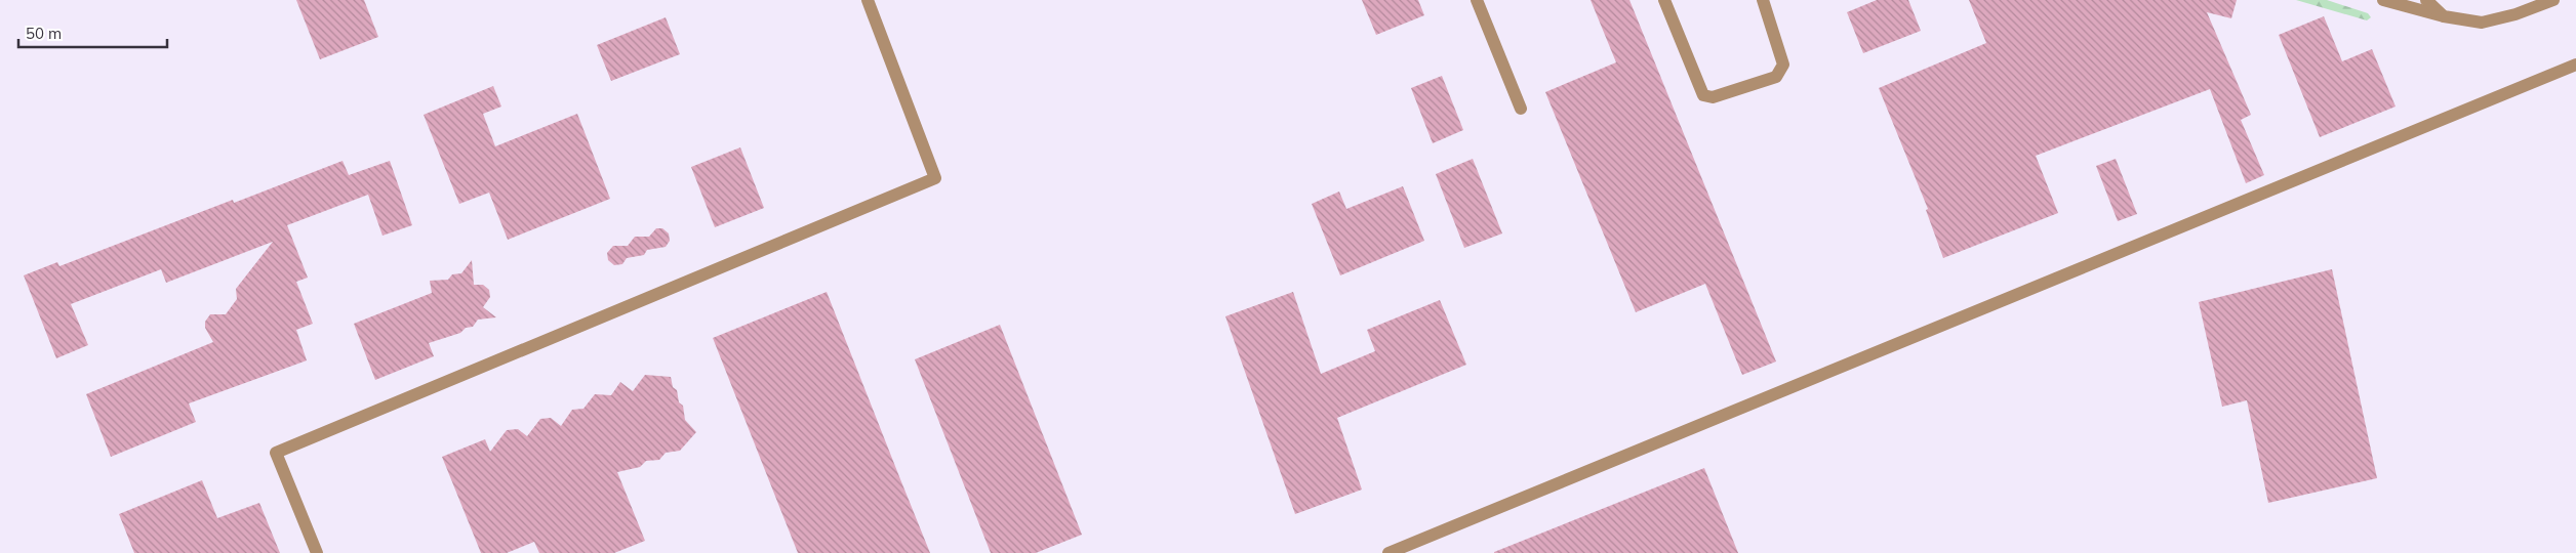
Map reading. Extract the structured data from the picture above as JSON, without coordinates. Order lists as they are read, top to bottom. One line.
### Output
{"scale_bar":"50 m"}
